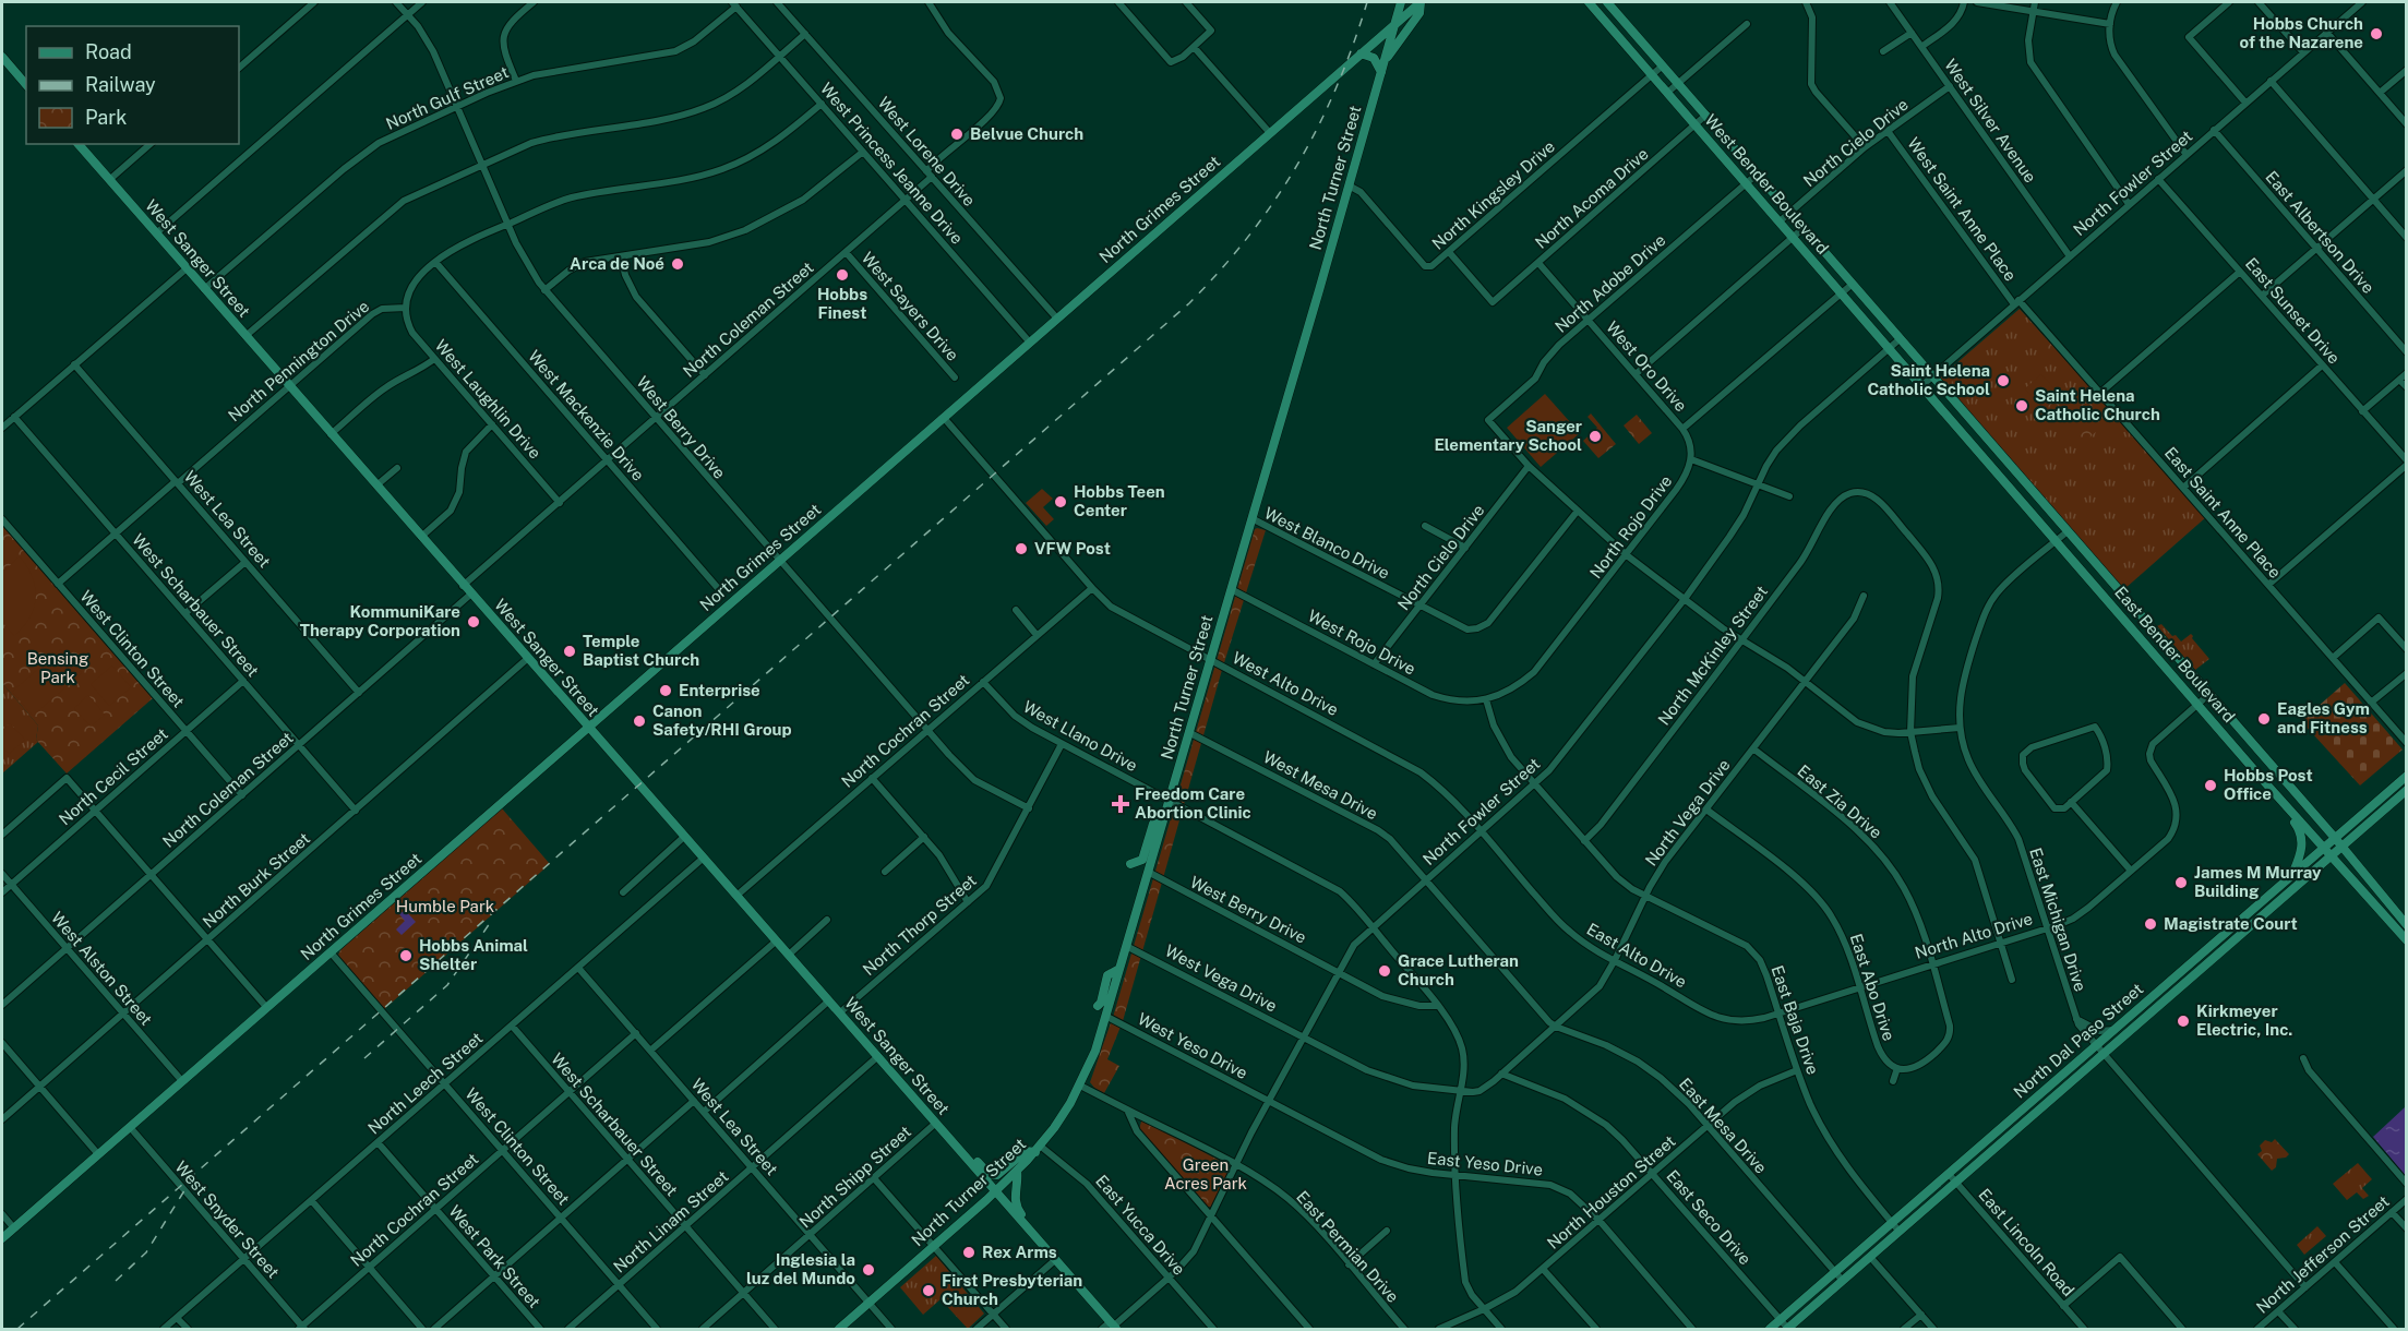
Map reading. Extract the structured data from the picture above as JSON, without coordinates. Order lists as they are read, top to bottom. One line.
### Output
{"streets":{"main road":["North Turner Street","West Bender Boulevard","North Grimes Street","West Sanger Street","East Bender Boulevard","North Dal Paso Street"],"street":["North Gulf Street","West Silver Avenue","North Cielo Drive","West Lorene Drive","West Princess Jeanne Drive","North Fowler Street","North Kingsley Drive","North Acoma Drive","West Saint Anne Place","East Albertson Drive","North Adobe Drive","West Sayers Drive","East Sunset Drive","North Coleman Street","North Pennington Drive","West Oro Drive","West Laughlin Drive","West Mackenzie Drive","West Berry Drive","East Saint Anne Place","West Lea Street","North Rojo Drive","West Blanco Drive","West Scharbauer Street","West Rojo Drive","West Clinton Street","North McKinley Street","West Alto Drive","North Cochran Street","West Llano Drive","North Cecil Street","West Mesa Drive","East Zia Drive","North Vega Drive","North Burk Street","East Michigan Drive","North Thorp Street","North Alto Drive","East Alto Drive","West Alston Street","West Vega Drive","East Abo Drive","East Baja Drive","West Yeso Drive","North Leech Street","East Mesa Drive","East Yeso Drive","North Shipp Street","North Houston Street","East Seco Drive","West Snyder Street","North Linam Street","East Yucca Drive","East Lincoln Road","East Permian Drive","North Jefferson Street","West Park Street"]},"crossings":[["North Gulf Street","West Princess Jeanne Drive"],["North Gulf Street","West Sanger Street"],["North Gulf Street","West Berry Drive"],["West Silver Avenue","North Cielo Drive"],["West Silver Avenue","North Fowler Street"],["North Cielo Drive","West Bender Boulevard"],["North Cielo Drive","West Saint Anne Place"],["North Cielo Drive","North Adobe Drive"],["North Cielo Drive","West Blanco Drive"],["North Cielo Drive","West Rojo Drive"],["West Lorene Drive","North Grimes Street"],["West Lorene Drive","North Coleman Street"],["West Princess Jeanne Drive","North Grimes Street"],["West Princess Jeanne Drive","North Coleman Street"],["North Turner Street","North Kingsley Drive"],["North Turner Street","North Grimes Street"],["North Turner Street","West Sanger Street"],["North Turner Street","West Berry Drive"],["North Turner Street","West Lea Street"],["North Turner Street","West Blanco Drive"],["North Turner Street","West Rojo Drive"],["North Turner Street","West Alto Drive"],["North Turner Street","West Llano Drive"],["North Turner Street","West Mesa Drive"],["North Turner Street","West Vega Drive"],["North Turner Street","West Yeso Drive"],["North Turner Street","East Yucca Drive"],["North Turner Street","East Permian Drive"],["North Fowler Street","West Bender Boulevard"],["North Fowler Street","West Saint Anne Place"],["North Fowler Street","East Albertson Drive"],["North Fowler Street","East Sunset Drive"],["North Fowler Street","West Berry Drive"],["North Fowler Street","East Saint Anne Place"],["North Fowler Street","East Bender Boulevard"],["North Fowler Street","West Alto Drive"],["North Fowler Street","West Llano Drive"],["North Fowler Street","West Mesa Drive"],["North Fowler Street","East Alto Drive"],["North Fowler Street","West Vega Drive"],["North Fowler Street","East Baja Drive"],["North Fowler Street","West Yeso Drive"],["North Fowler Street","East Mesa Drive"],["North Fowler Street","East Yeso Drive"],["North Fowler Street","East Yucca Drive"],["North Fowler Street","East Permian Drive"],["West Bender Boulevard","North Kingsley Drive"],["West Bender Boulevard","North Acoma Drive"],["West Bender Boulevard","North Adobe Drive"],["West Bender Boulevard","East Bender Boulevard"],["North Kingsley Drive","North Acoma Drive"],["North Acoma Drive","West Oro Drive"],["North Grimes Street","West Sanger Street"],["North Grimes Street","West Berry Drive"],["North Grimes Street","West Clinton Street"],["North Grimes Street","West Alto Drive"],["North Grimes Street","West Alston Street"],["North Grimes Street","West Snyder Street"],["West Saint Anne Place","East Saint Anne Place"],["West Sanger Street","North Coleman Street"],["West Sanger Street","North Pennington Drive"],["West Sanger Street","North Cochran Street"],["West Sanger Street","North Burk Street"],["West Sanger Street","North Thorp Street"],["West Sanger Street","North Leech Street"],["West Sanger Street","North Shipp Street"],["West Sanger Street","North Linam Street"],["North Adobe Drive","West Oro Drive"],["West Sayers Drive","North Coleman Street"],["North Coleman Street","West Laughlin Drive"],["North Coleman Street","West Mackenzie Drive"],["North Coleman Street","West Berry Drive"],["North Coleman Street","West Lea Street"],["North Coleman Street","West Scharbauer Street"],["North Coleman Street","West Clinton Street"],["North Coleman Street","West Alston Street"],["North Pennington Drive","West Laughlin Drive"],["North Pennington Drive","West Lea Street"],["North Pennington Drive","West Scharbauer Street"],["North Pennington Drive","West Clinton Street"],["West Berry Drive","North Cochran Street"],["West Berry Drive","West Llano Drive"],["West Berry Drive","North Thorp Street"],["West Lea Street","North Cochran Street"],["West Lea Street","North Leech Street"],["West Lea Street","North Shipp Street"],["West Lea Street","North Linam Street"],["North Rojo Drive","West Rojo Drive"],["North Rojo Drive","East Baja Drive"],["West Scharbauer Street","North Cochran Street"],["West Scharbauer Street","North Cecil Street"],["West Scharbauer Street","North Burk Street"],["West Scharbauer Street","North Leech Street"],["West Scharbauer Street","North Shipp Street"],["West Scharbauer Street","North Linam Street"],["West Rojo Drive","East Baja Drive"],["West Clinton Street","North Cochran Street"],["West Clinton Street","North Cecil Street"],["West Clinton Street","North Leech Street"],["West Clinton Street","North Linam Street"],["East Bender Boulevard","East Michigan Drive"],["East Bender Boulevard","North Alto Drive"],["East Bender Boulevard","North Dal Paso Street"],["North McKinley Street","East Baja Drive"],["West Alto Drive","North Cochran Street"],["West Alto Drive","East Alto Drive"],["North Cochran Street","West Llano Drive"],["North Cochran Street","West Snyder Street"],["North Cochran Street","West Park Street"],["West Llano Drive","North Vega Drive"],["West Llano Drive","North Thorp Street"],["West Llano Drive","West Vega Drive"],["West Llano Drive","East Yeso Drive"],["West Llano Drive","North Houston Street"],["North Cecil Street","West Alston Street"],["West Mesa Drive","East Mesa Drive"],["East Zia Drive","North Vega Drive"],["East Zia Drive","North Alto Drive"],["East Zia Drive","East Abo Drive"],["North Vega Drive","East Alto Drive"],["North Vega Drive","West Vega Drive"],["North Vega Drive","East Abo Drive"],["North Vega Drive","East Baja Drive"],["North Vega Drive","East Mesa Drive"],["North Vega Drive","East Seco Drive"],["North Burk Street","West Alston Street"],["East Michigan Drive","North Alto Drive"],["East Michigan Drive","North Dal Paso Street"],["East Michigan Drive","North Jefferson Street"],["North Alto Drive","East Alto Drive"],["North Alto Drive","East Abo Drive"],["North Alto Drive","East Baja Drive"],["East Alto Drive","East Baja Drive"],["East Baja Drive","North Dal Paso Street"],["East Baja Drive","North Houston Street"],["North Dal Paso Street","East Mesa Drive"],["North Dal Paso Street","East Seco Drive"],["North Dal Paso Street","East Lincoln Road"],["West Yeso Drive","East Yeso Drive"],["North Leech Street","West Snyder Street"],["North Leech Street","West Park Street"],["East Mesa Drive","North Houston Street"],["East Yeso Drive","North Houston Street"],["North Houston Street","East Seco Drive"]],"parks":["Bensing Park","Humble Park","Green Acres Park"],"places":{"other":["Hobbs Church of the Nazarene","Belvue Church","Arca de Noé","Hobbs Finest","Saint Helena Catholic School","Saint Helena Catholic Church","Sanger Elementary School","Hobbs Teen Center","VFW Post","KommuniKare Therapy Corporation","Temple Baptist Church","Enterprise","Eagles Gym and Fitness","Canon Safety/RHI Group","Hobbs Post Office","James M Murray Building","Magistrate Court","Hobbs Animal Shelter","Grace Lutheran Church","Kirkmeyer Electric, Inc.","Rex Arms","Inglesia la luz del Mundo","First Presbyterian Church"],"health":["Freedom Care Abortion Clinic"]},"legend":["Road","Railway","Park"]}
